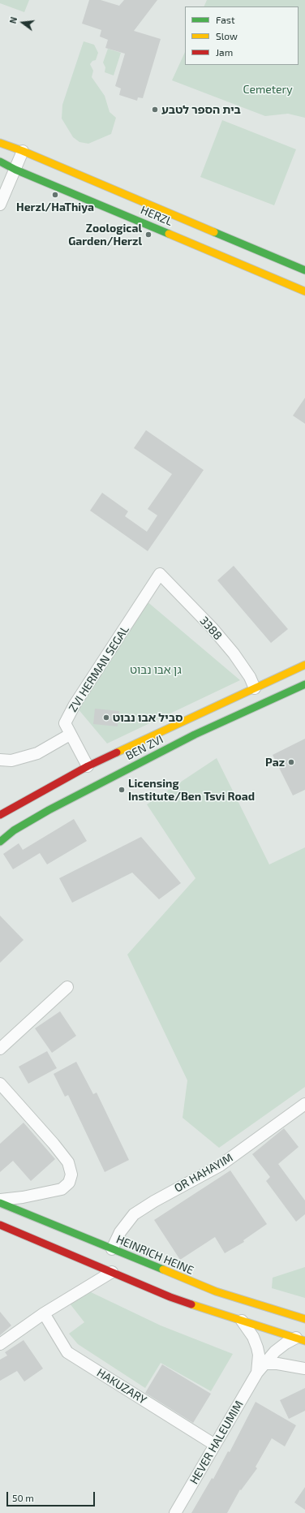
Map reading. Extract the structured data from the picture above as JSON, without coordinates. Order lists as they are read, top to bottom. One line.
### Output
{"streets":{"main road":["HERZL","BEN ZVI","HEINRICH HEINE"],"street":["3388","ZVI HERMAN SEGAL","OR HAHAYIM","HAKUZARY","HEVER HALEUMIM"]},"crossings":[["3388","ZVI HERMAN SEGAL"],["3388","BEN ZVI"],["ZVI HERMAN SEGAL","BEN ZVI"],["OR HAHAYIM","HEINRICH HEINE"],["HAKUZARY","HEVER HALEUMIM"]],"parks":["Cemetery","גן אבו נבוט"],"places":["בית הספר לטבע","Herzl/HaThiya","Zoological Garden/Herzl","סביל אבו נבוט","Paz","Licensing Institute/Ben Tsvi Road"],"legend":["Fast","Slow","Jam"],"scale_bar":"50 m","north":"left"}
